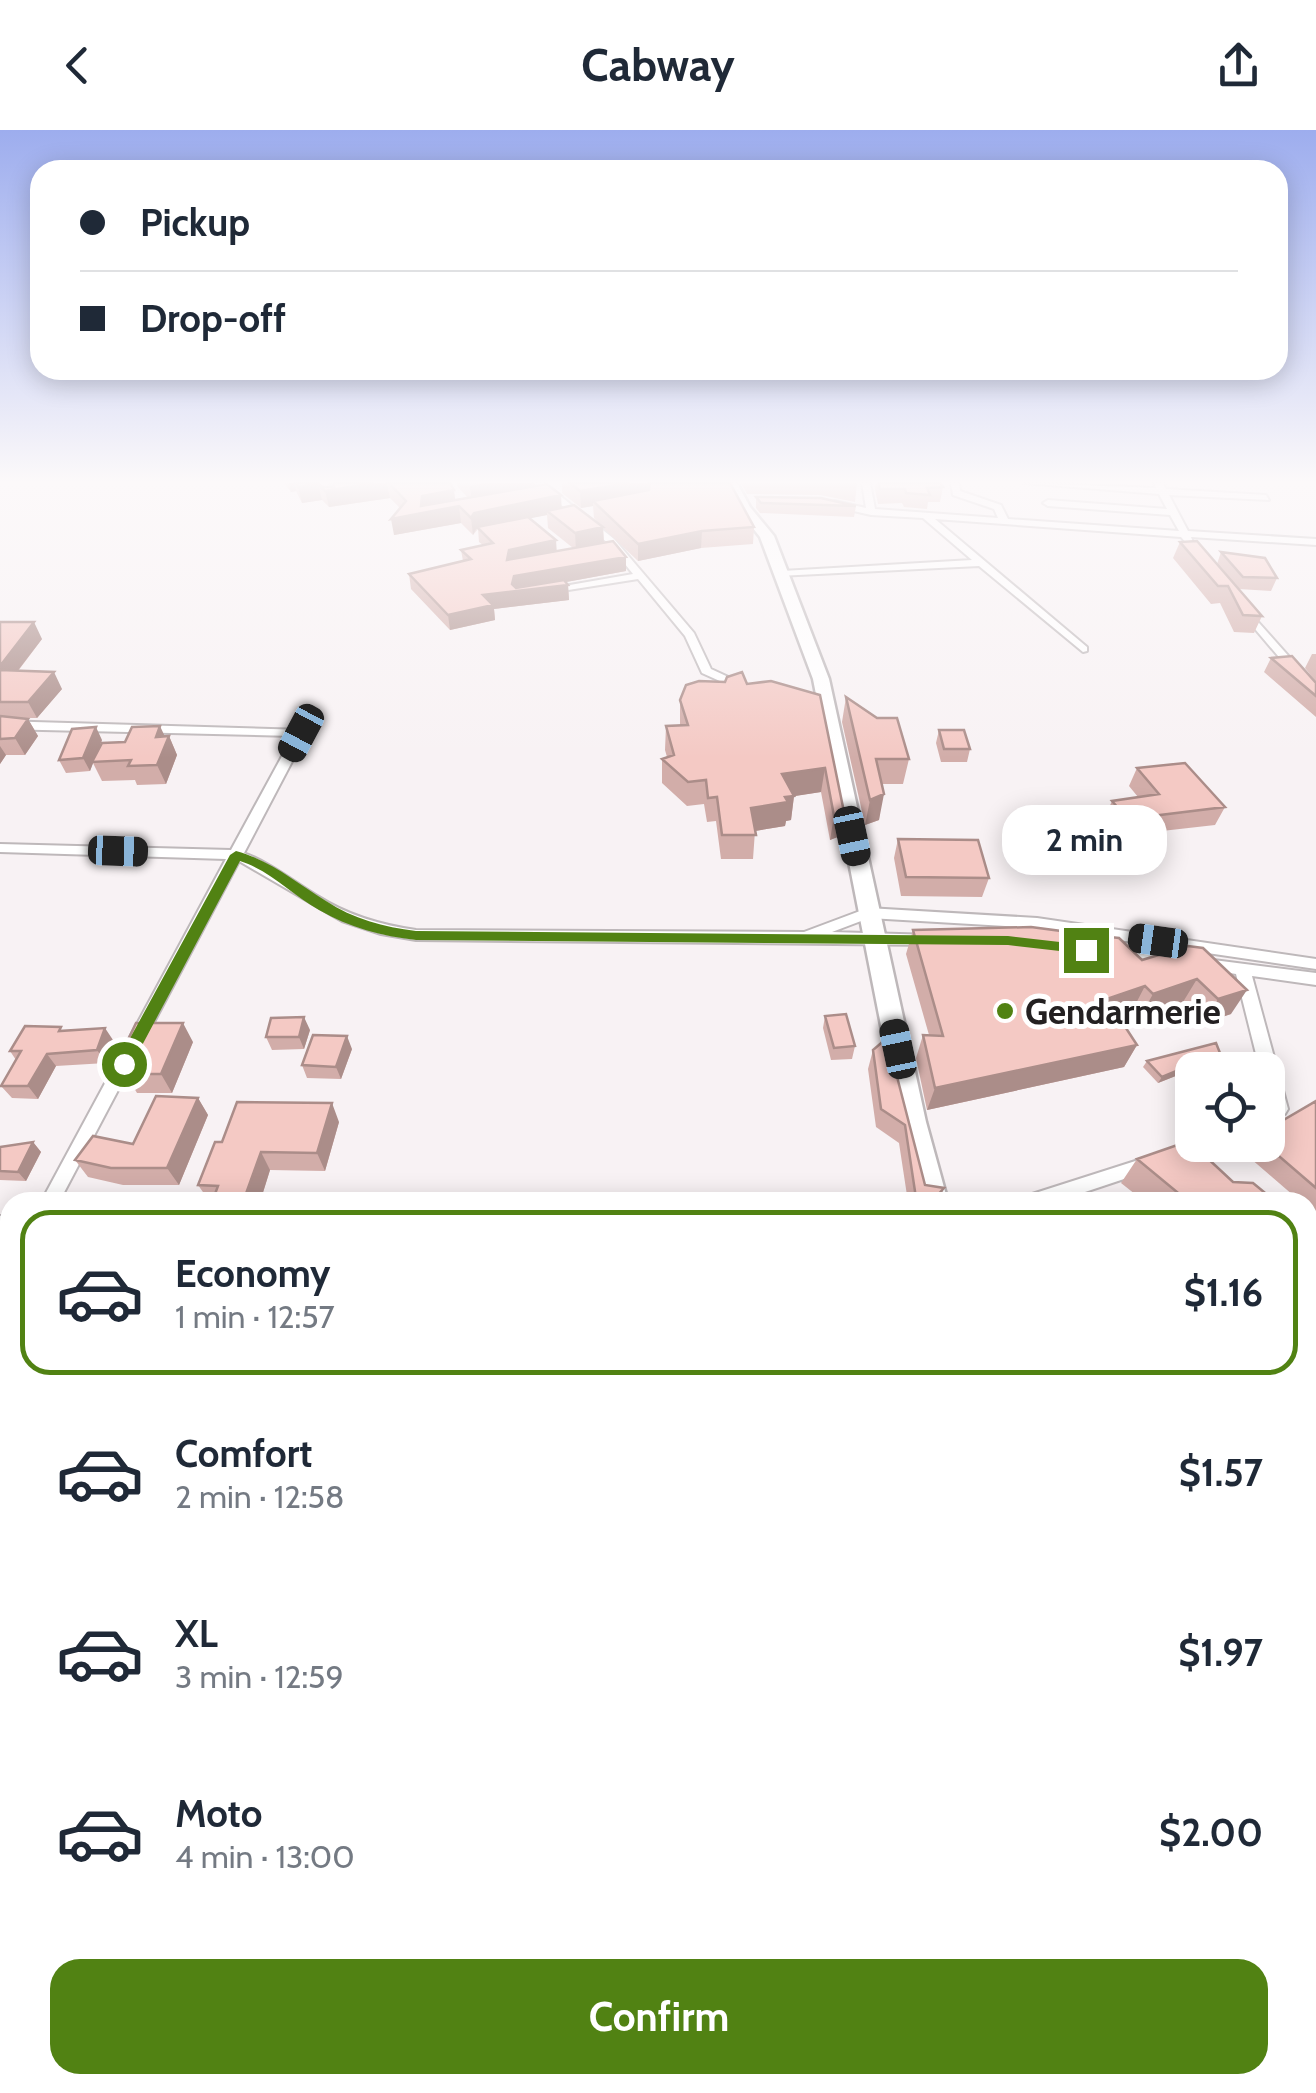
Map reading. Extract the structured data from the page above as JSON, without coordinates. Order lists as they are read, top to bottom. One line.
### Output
{"places":["Gendarmerie"],"page":{"header":"Cabway","banner":["Pickup","Drop-off"],"bubble":"2 min","list":[{"name":"Economy","note":"1 min · 12:57","value":"$1.16"},{"name":"Comfort","note":"2 min · 12:58","value":"$1.57"},{"name":"XL","note":"3 min · 12:59","value":"$1.97"},{"name":"Moto","note":"4 min · 13:00","value":"$2.00"}],"buttons":"Confirm"}}
